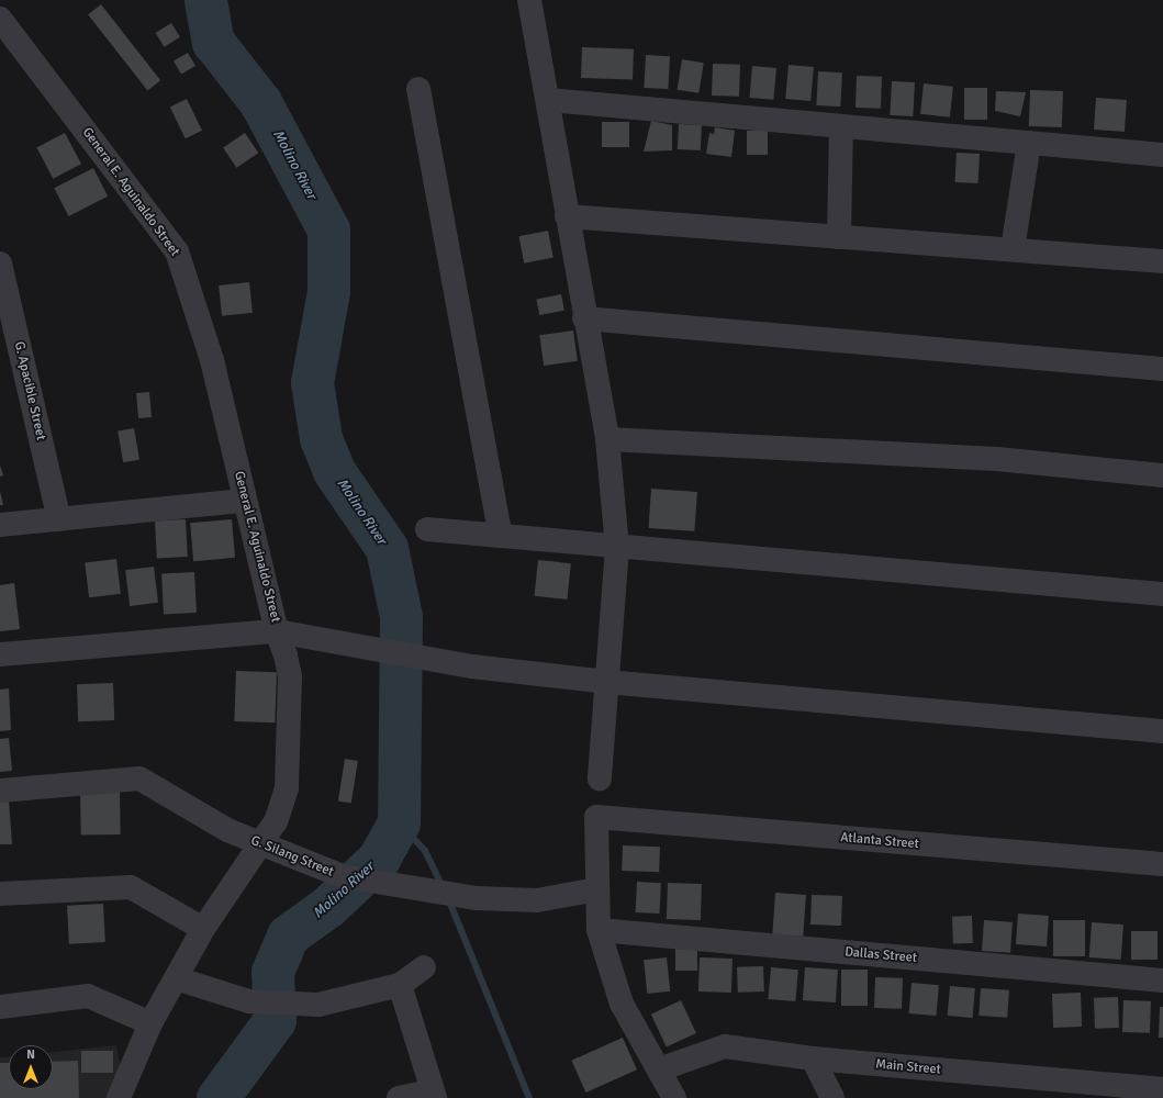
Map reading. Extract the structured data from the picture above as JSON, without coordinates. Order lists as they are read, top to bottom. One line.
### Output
{"streets":{"street":["General E. Aguinaldo Street","G. Apacible Street","Atlanta Street","G. Silang Street","Dallas Street","Main Street"]},"crossings":[["General E. Aguinaldo Street","G. Silang Street"],["Atlanta Street","G. Silang Street"]],"water":["Molino River"],"north":"top"}
